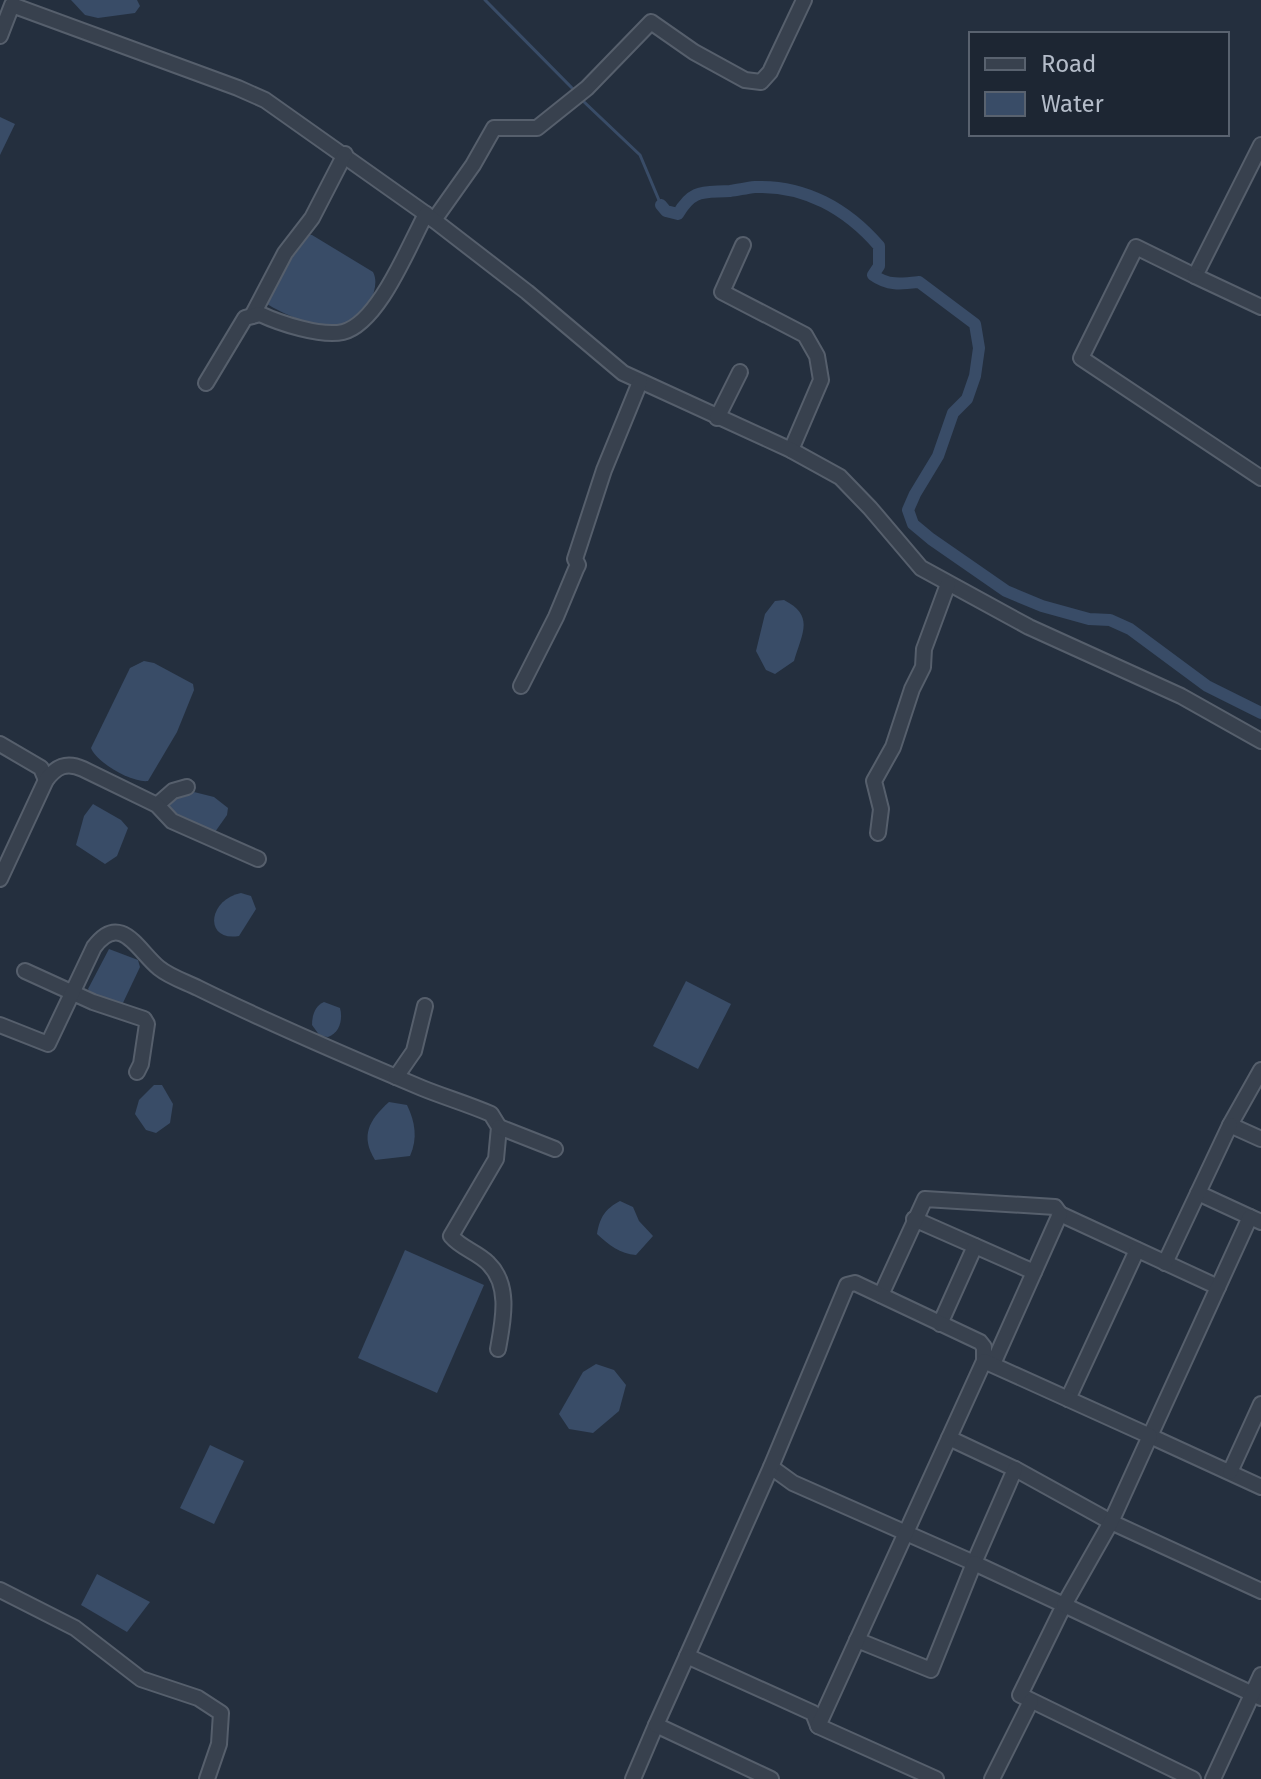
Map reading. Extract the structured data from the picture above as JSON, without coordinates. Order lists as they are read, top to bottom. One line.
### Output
{"legend":["Road","Water"]}
